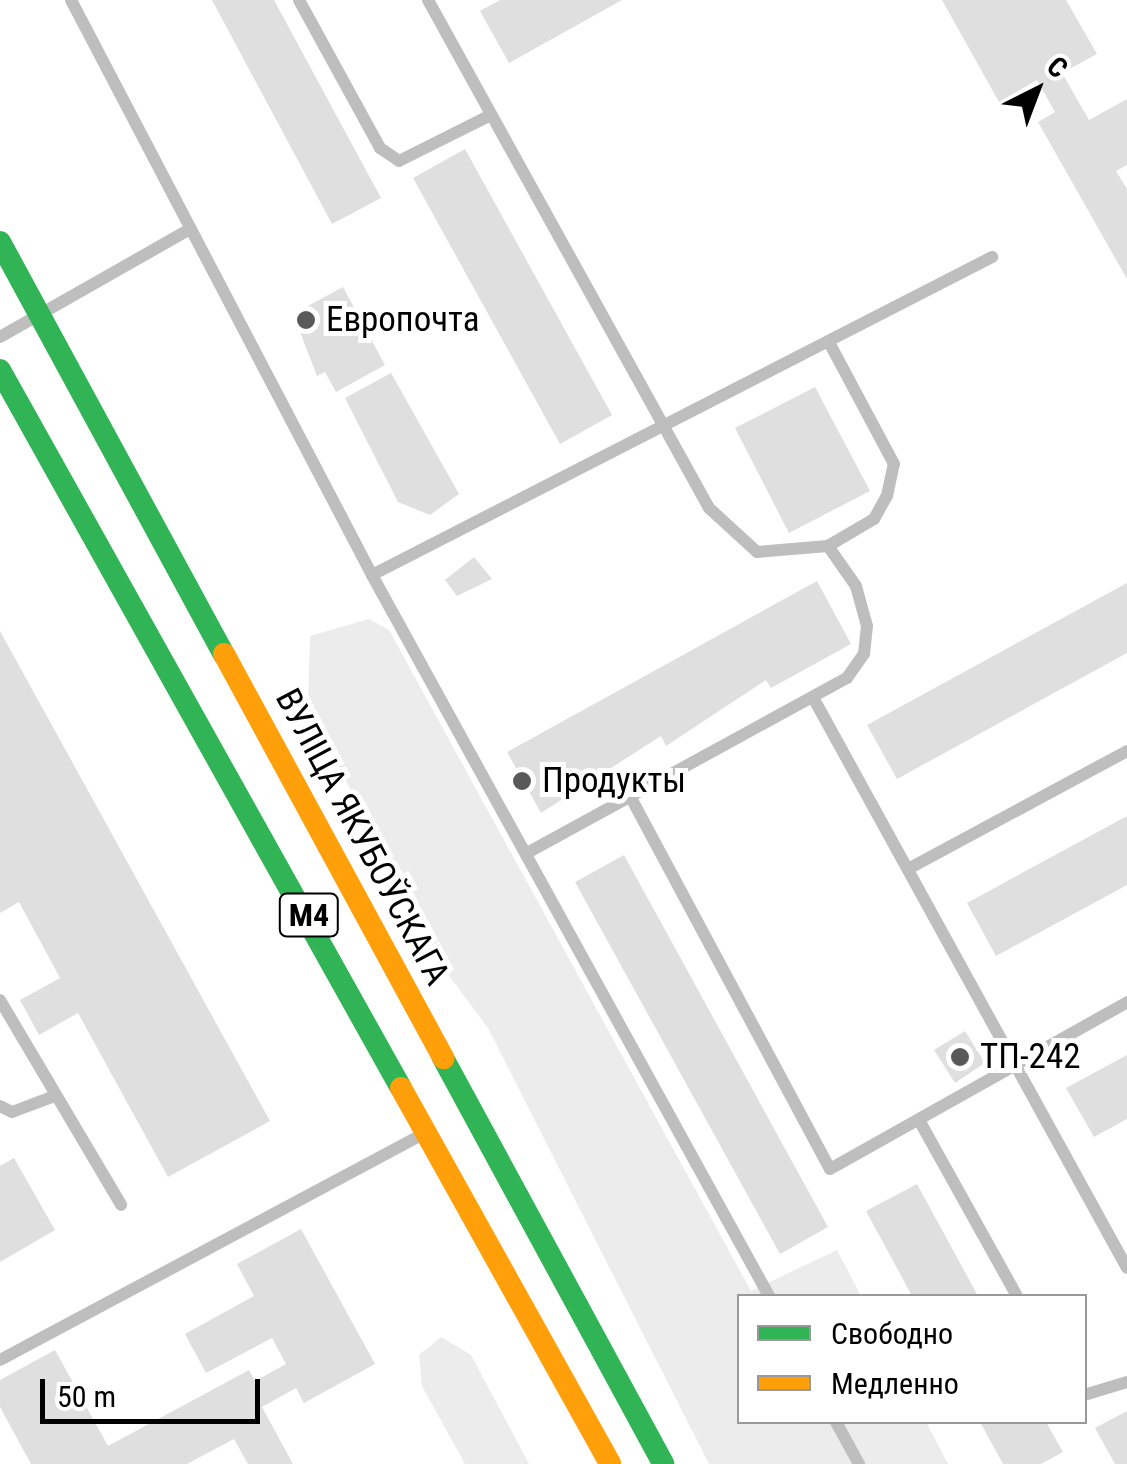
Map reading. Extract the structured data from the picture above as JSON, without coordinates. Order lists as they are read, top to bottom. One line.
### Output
{"streets":{"main road":["ВУЛІЦА ЯКУБОЎСКАГА","М4"]},"places":["Европочта","Продукты","ТП-242"],"legend":["Свободно","Медленно"],"scale_bar":"50 m","north":"top right"}
